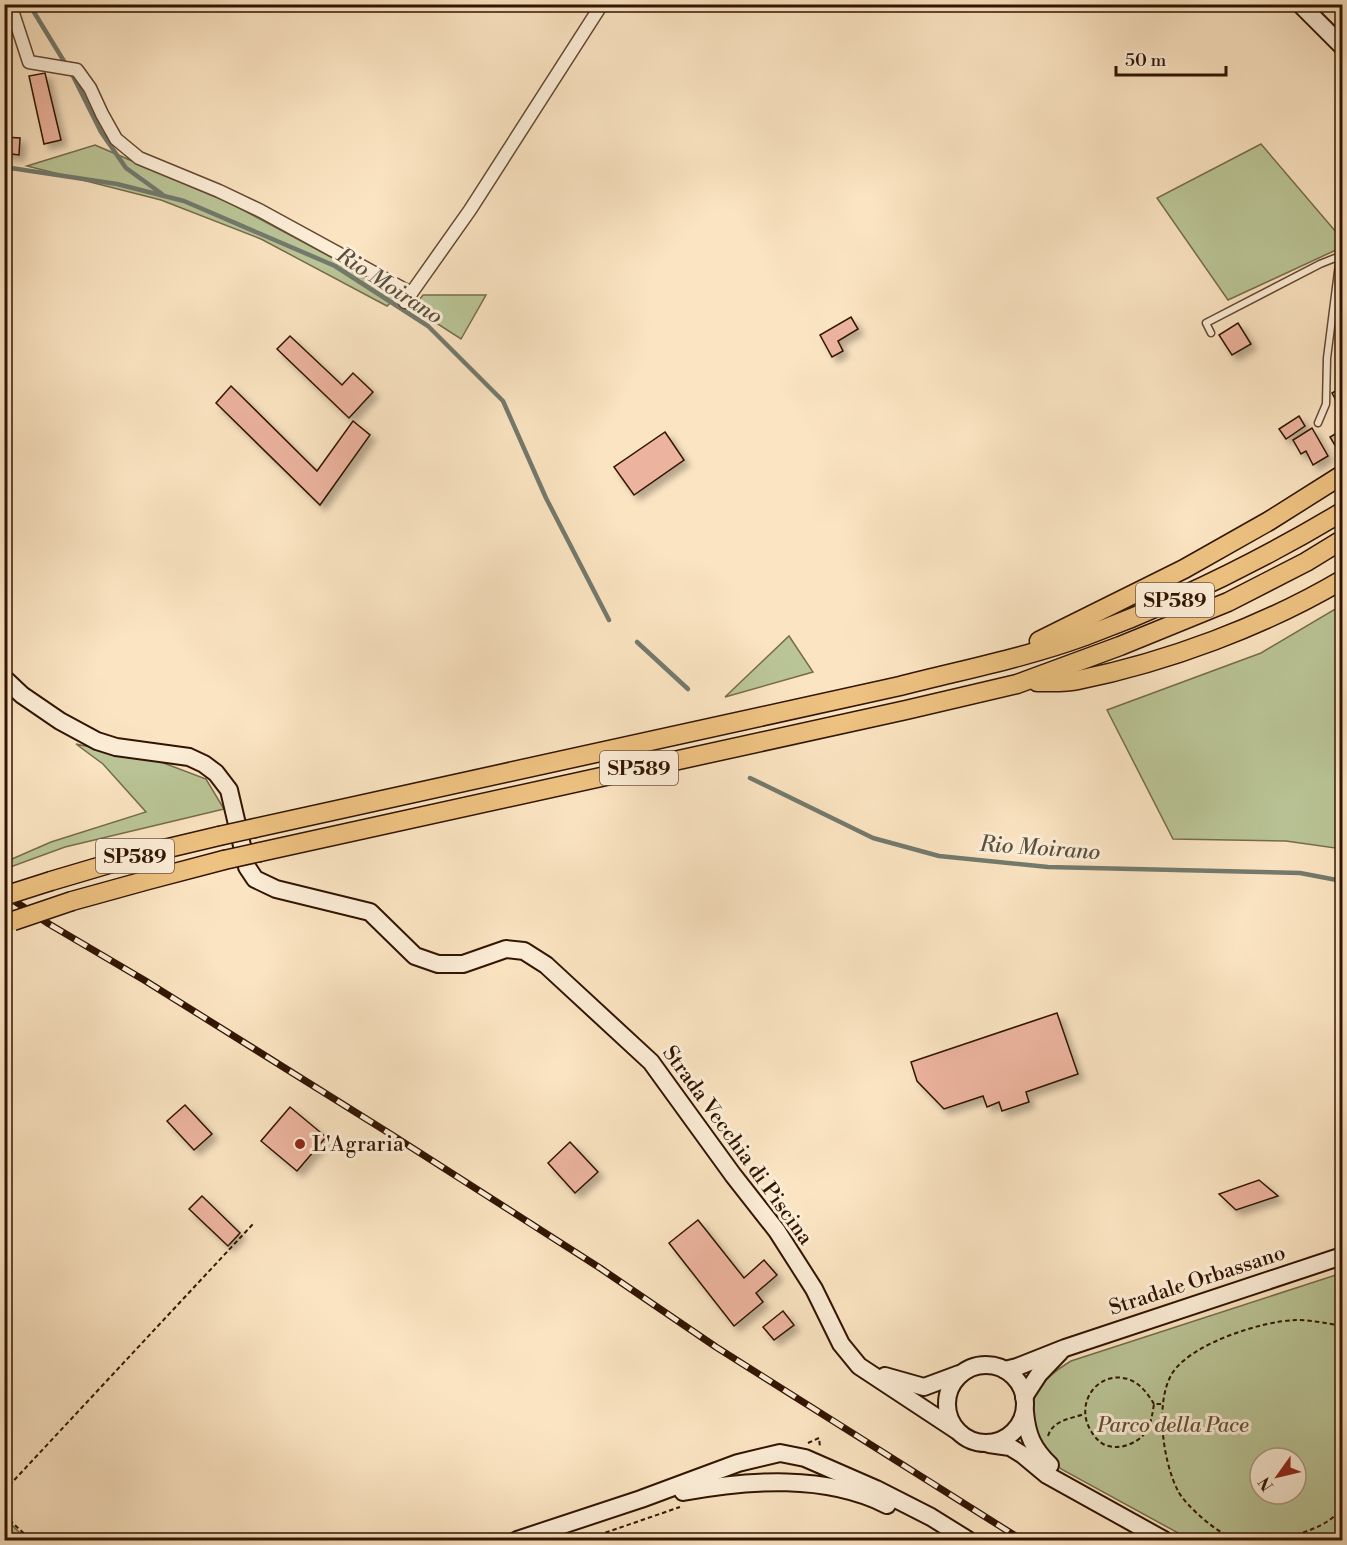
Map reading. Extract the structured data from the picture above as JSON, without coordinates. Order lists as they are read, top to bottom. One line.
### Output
{"streets":{"main road":["SP589"],"street":["Strada Vecchia di Piscina","Stradale Orbassano"]},"water":["Rio Moirano"],"parks":["Parco della Pace"],"places":["L'Agraria"],"scale_bar":"50 m","north":"bottom left"}
